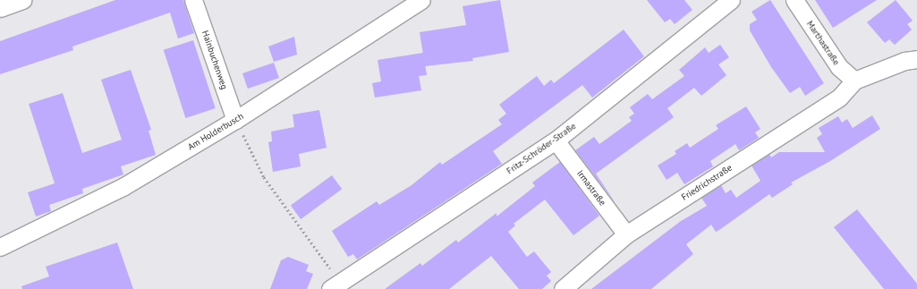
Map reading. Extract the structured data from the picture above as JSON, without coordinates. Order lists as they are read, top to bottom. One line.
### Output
{"streets":{"street":["Marthastraße","Hainbuchenweg","Am Holderbusch","Fritz-Schröder-Straße","Friedrichstraße","Irmastraße"]},"crossings":[["Marthastraße","Friedrichstraße"],["Hainbuchenweg","Am Holderbusch"],["Fritz-Schröder-Straße","Irmastraße"],["Friedrichstraße","Irmastraße"]]}
